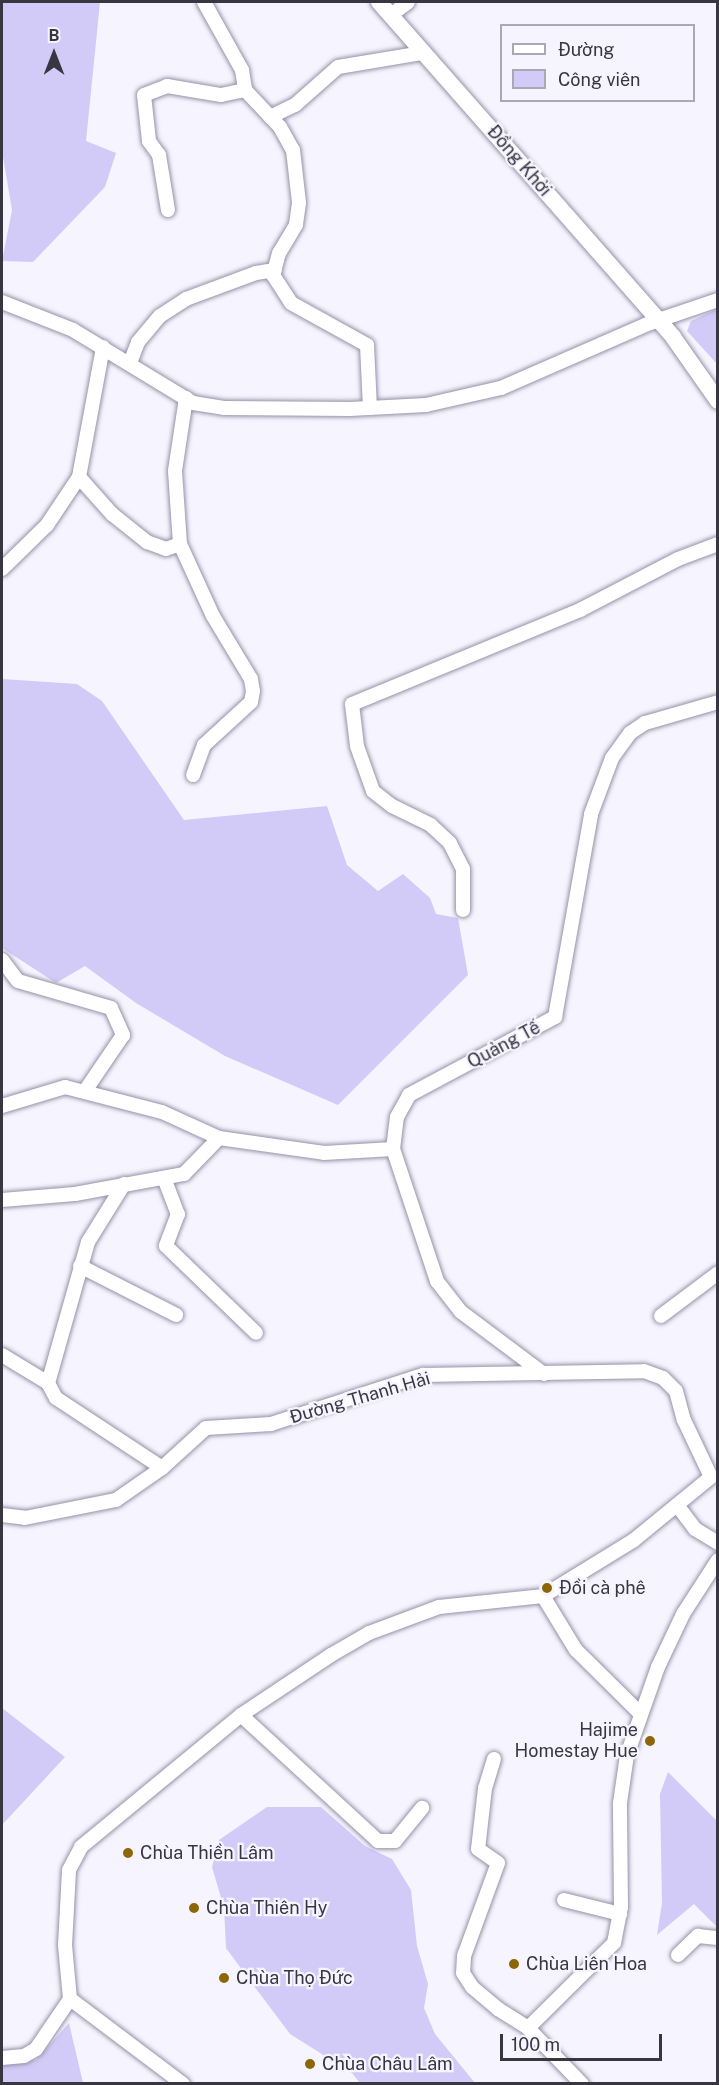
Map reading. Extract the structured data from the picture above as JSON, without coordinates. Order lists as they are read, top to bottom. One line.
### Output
{"streets":{"street":["Đồng Khởi","Quảng Tế","Đường Thanh Hải"]},"crossings":[["Quảng Tế","Đường Thanh Hải"]],"places":["Đồi cà phê","Hajime Homestay Hue","Chùa Thiền Lâm","Chùa Thiên Hy","Chùa Liên Hoa","Chùa Thọ Đức","Chùa Châu Lâm"],"legend":["Đường","Công viên"],"scale_bar":"100 m","north":"top"}
